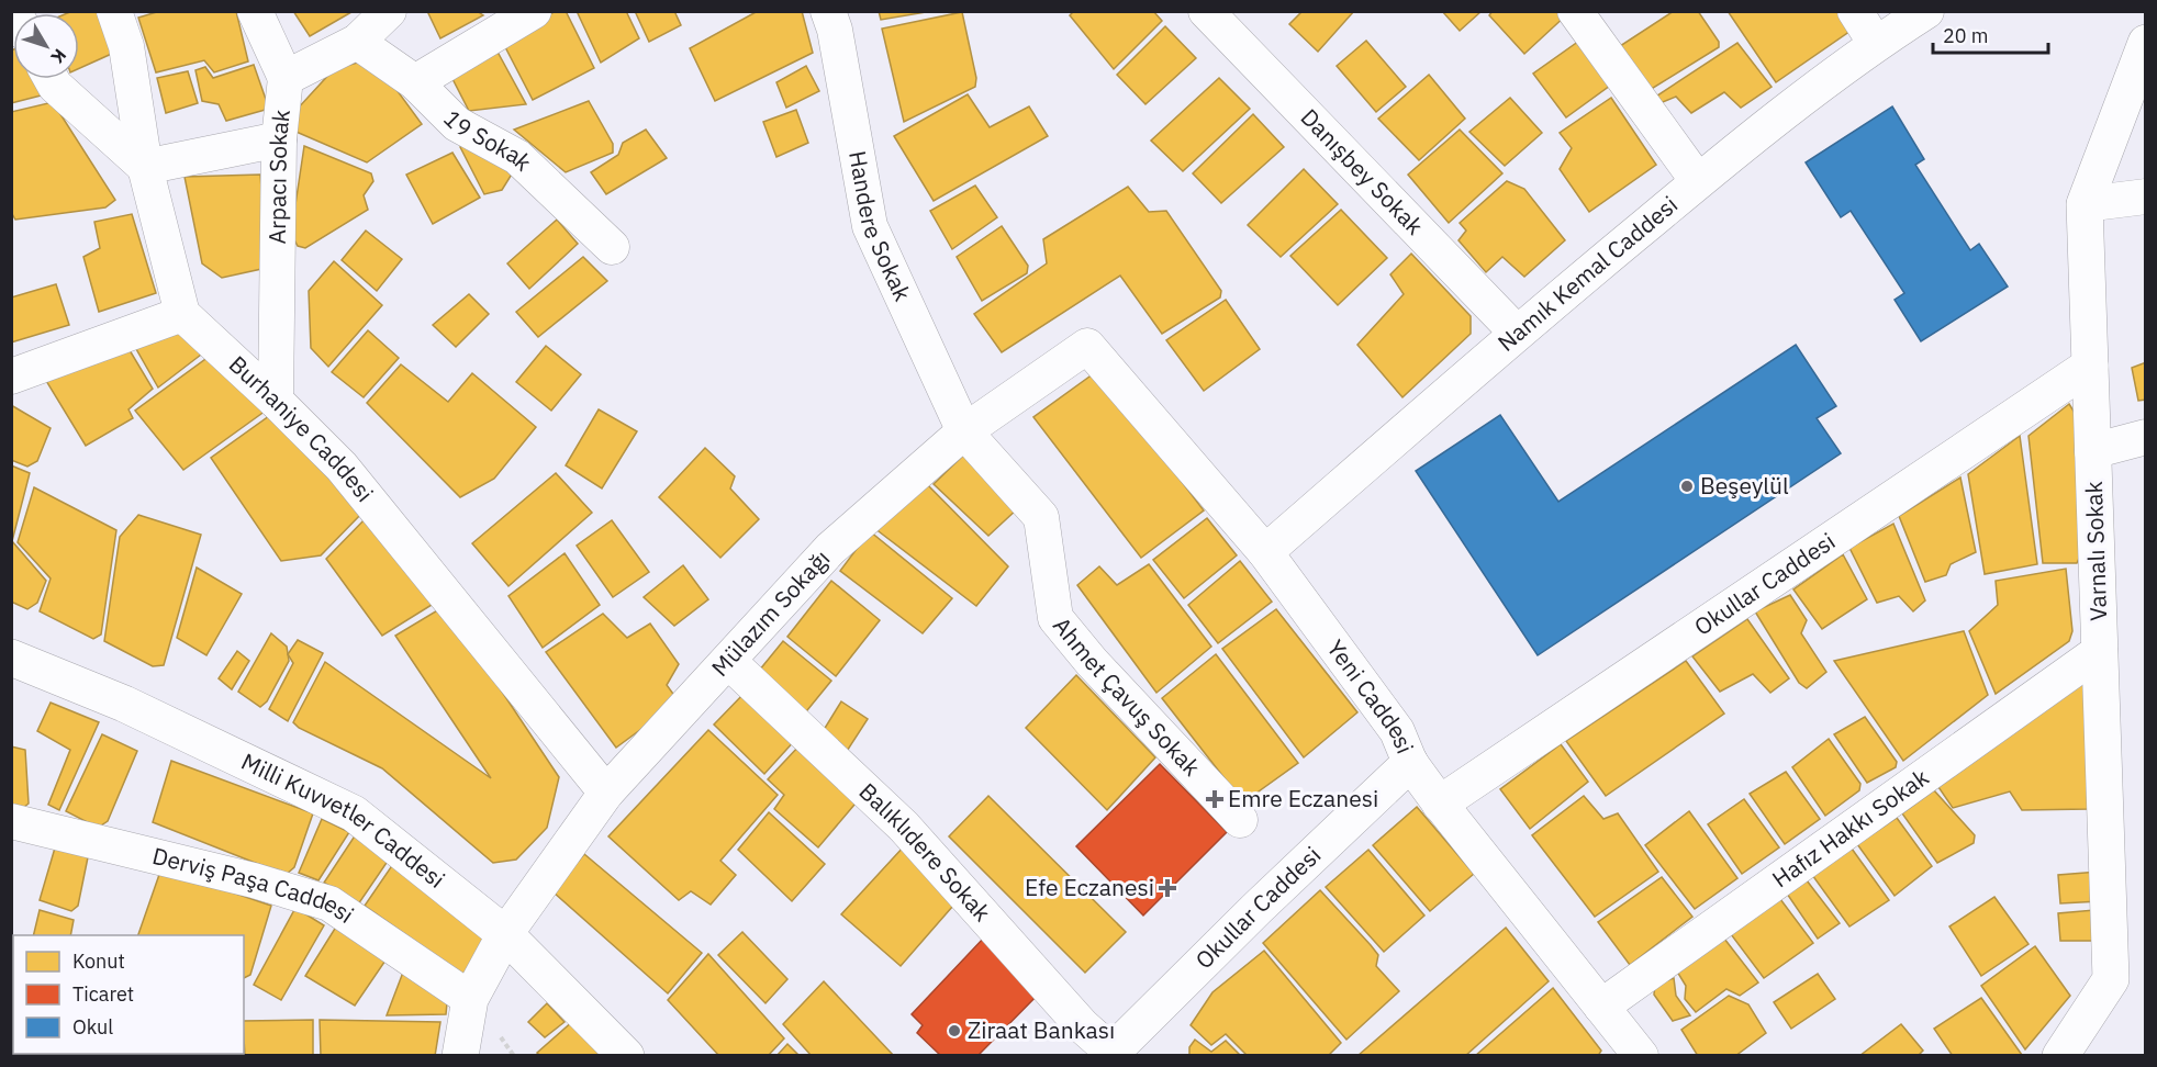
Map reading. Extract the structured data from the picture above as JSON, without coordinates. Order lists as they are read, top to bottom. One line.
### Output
{"streets":{"street":["19 Sokak","Danışbey Sokak","Arpacı Sokak","Handere Sokak","Namık Kemal Caddesi","Burhaniye Caddesi","Varnalı Sokak","Okullar Caddesi","Mülazım Sokağı","Ahmet Çavuş Sokak","Yeni Caddesi","Milli Kuvvetler Caddesi","Hafız Hakkı Sokak","Balıklıdere Sokak","Derviş Paşa Caddesi"]},"crossings":[["19 Sokak","Arpacı Sokak"],["Danışbey Sokak","Namık Kemal Caddesi"],["Arpacı Sokak","Burhaniye Caddesi"],["Handere Sokak","Mülazım Sokağı"],["Handere Sokak","Ahmet Çavuş Sokak"],["Namık Kemal Caddesi","Yeni Caddesi"],["Burhaniye Caddesi","Mülazım Sokağı"],["Varnalı Sokak","Okullar Caddesi"],["Varnalı Sokak","Hafız Hakkı Sokak"],["Okullar Caddesi","Yeni Caddesi"],["Okullar Caddesi","Balıklıdere Sokak"],["Mülazım Sokağı","Ahmet Çavuş Sokak"],["Mülazım Sokağı","Yeni Caddesi"],["Mülazım Sokağı","Milli Kuvvetler Caddesi"],["Mülazım Sokağı","Balıklıdere Sokak"],["Yeni Caddesi","Hafız Hakkı Sokak"]],"places":{"other":["Beşeylül","Ziraat Bankası"],"health":["Emre Eczanesi","Efe Eczanesi"]},"legend":["Konut","Ticaret","Okul"],"scale_bar":"20 m","north":"bottom right"}
